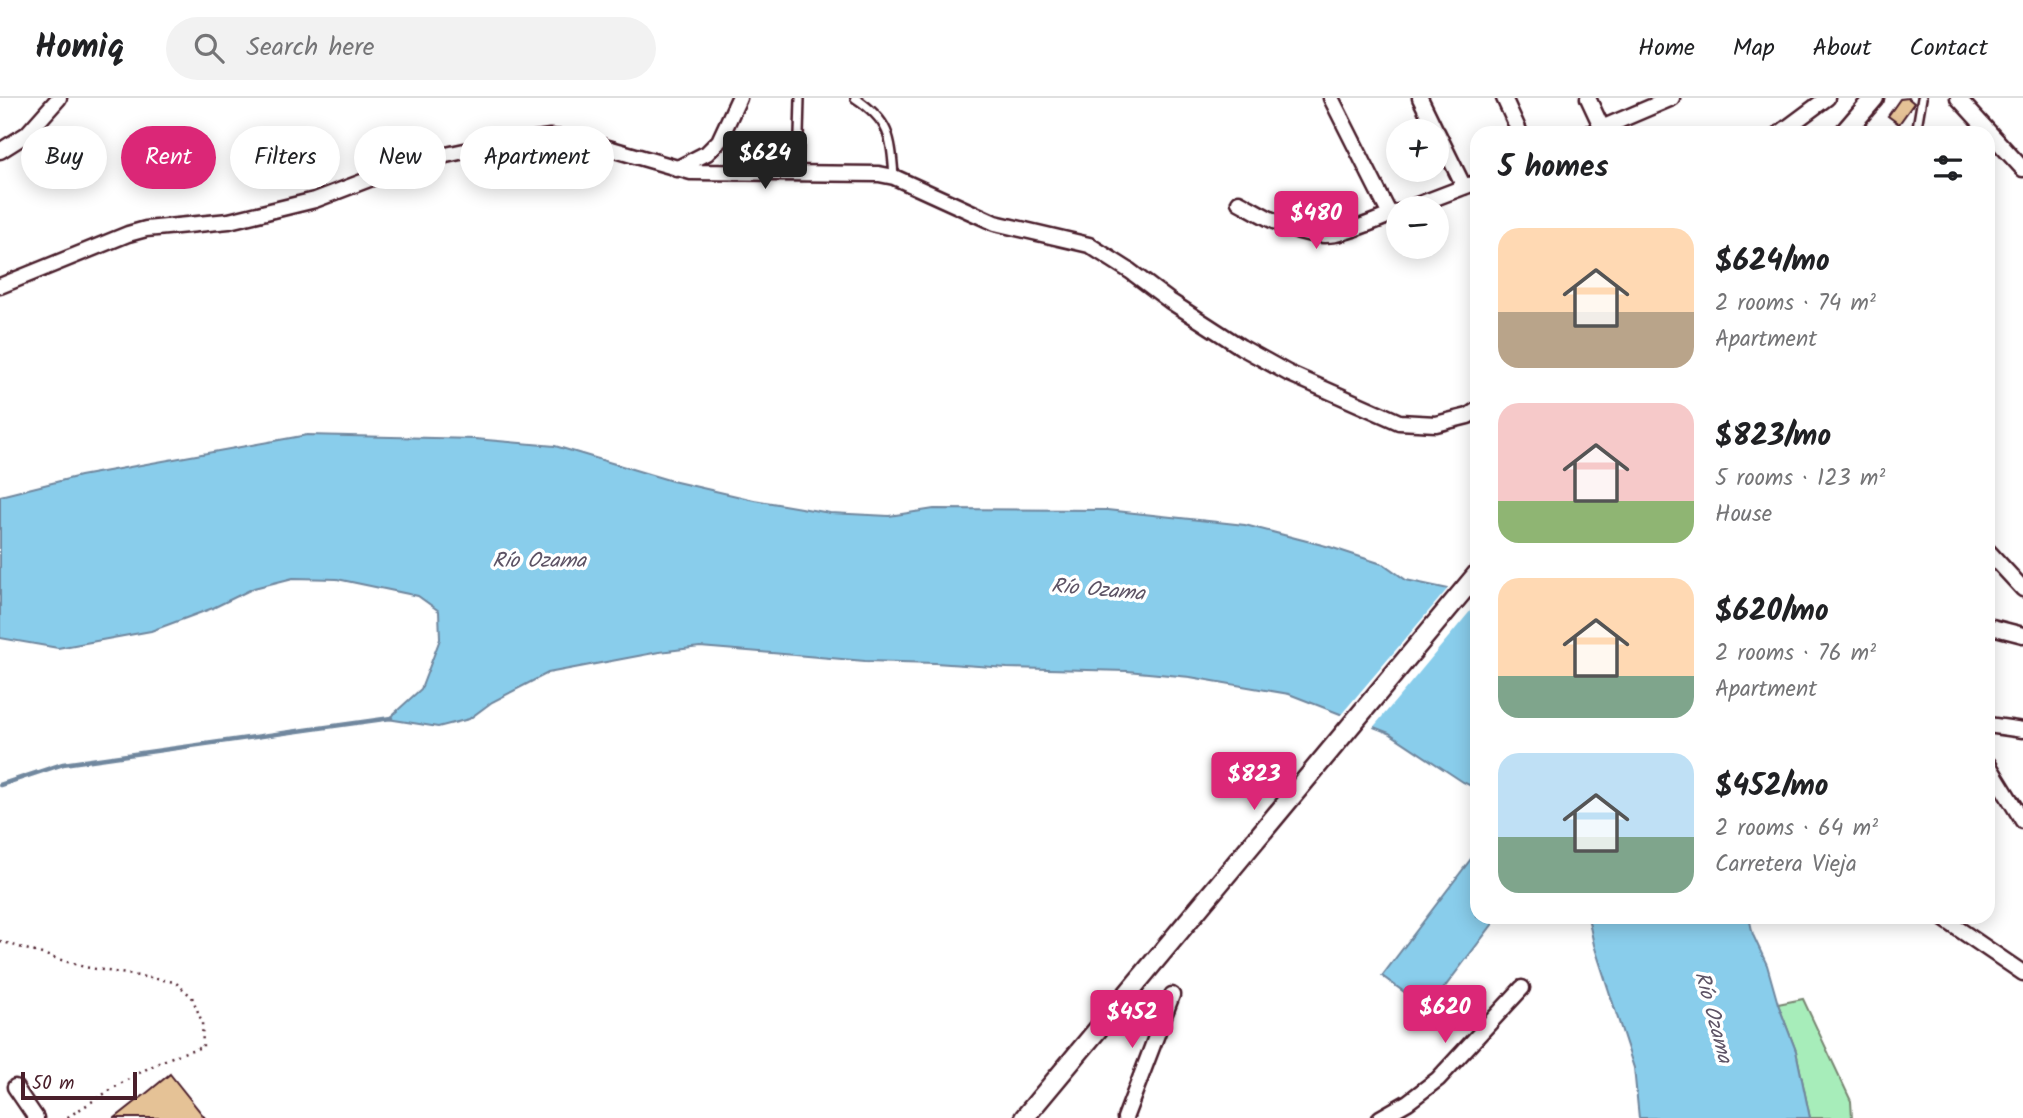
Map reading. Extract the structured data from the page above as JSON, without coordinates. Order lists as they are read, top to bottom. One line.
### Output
{"water":["Río Ozama"],"scale_bar":"50 m","page":{"header":"Homiq","search":"Search here","nav":["Home","Map","About","Contact"],"map_buttons":["+","−"],"chip":["Buy","Rent","Filters","New","Apartment"],"heading":"5 homes","price":["$624","$480","$823","$620","$452"],"list":[{"name":"$624/mo","note":"2 rooms · 74 m² · Apartment"},{"name":"$823/mo","note":"5 rooms · 123 m² · House"},{"name":"$620/mo","note":"2 rooms · 76 m² · Apartment"},{"name":"$452/mo","note":"2 rooms · 64 m² · Carretera Vieja"}],"scale":"50 m"}}
